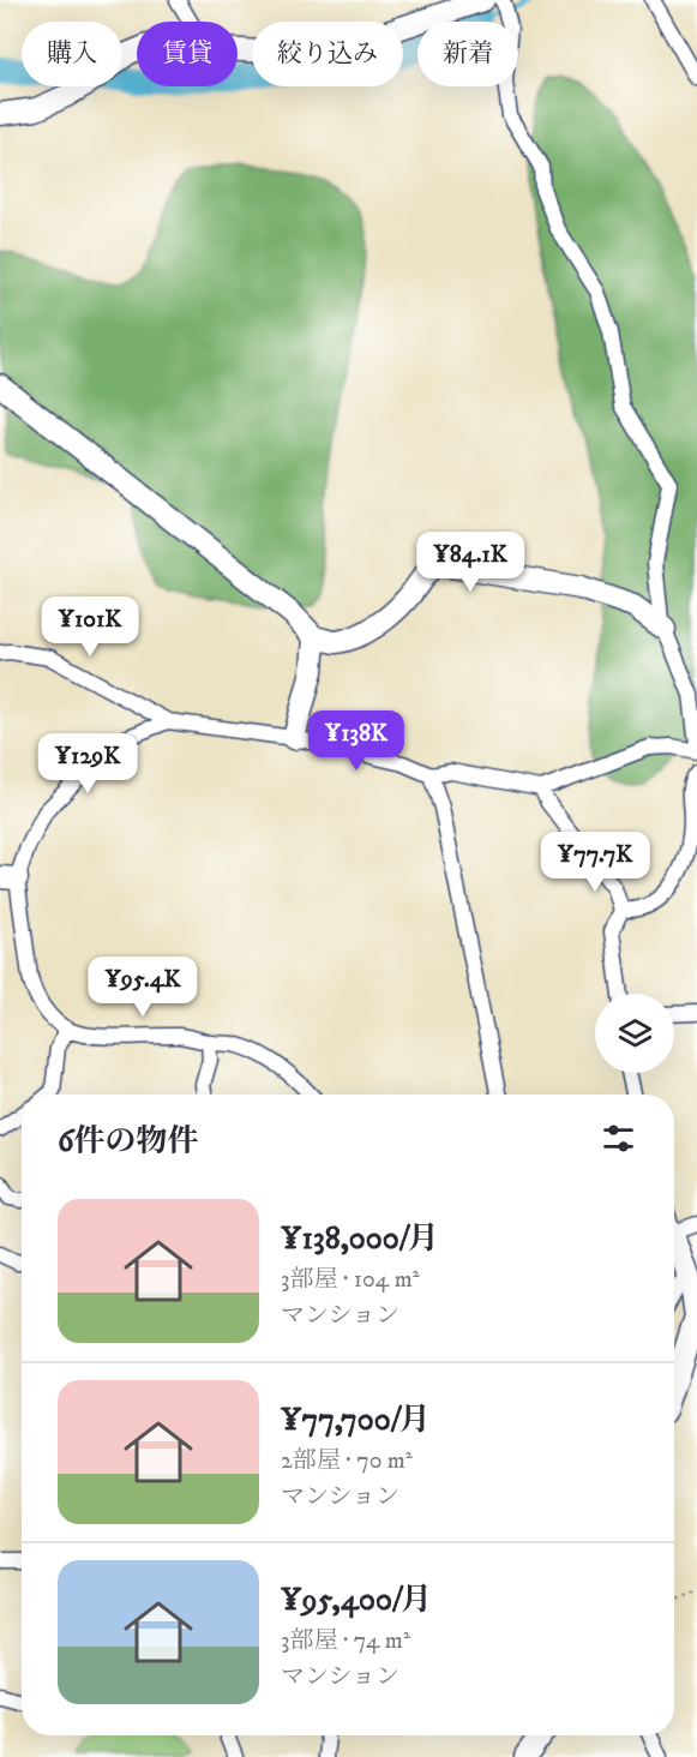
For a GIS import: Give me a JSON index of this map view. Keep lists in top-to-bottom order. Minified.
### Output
{"page":{"chip":["購入","賃貸","絞り込み","新着"],"price":["¥84.1K","¥101K","¥138K","¥129K","¥77.7K","¥95.4K"],"heading":"6件の物件","list":[{"name":"¥138,000/月","note":"3部屋 · 104 m² · マンション"},{"name":"¥77,700/月","note":"2部屋 · 70 m² · マンション"},{"name":"¥95,400/月","note":"3部屋 · 74 m² · マンション"}]}}
